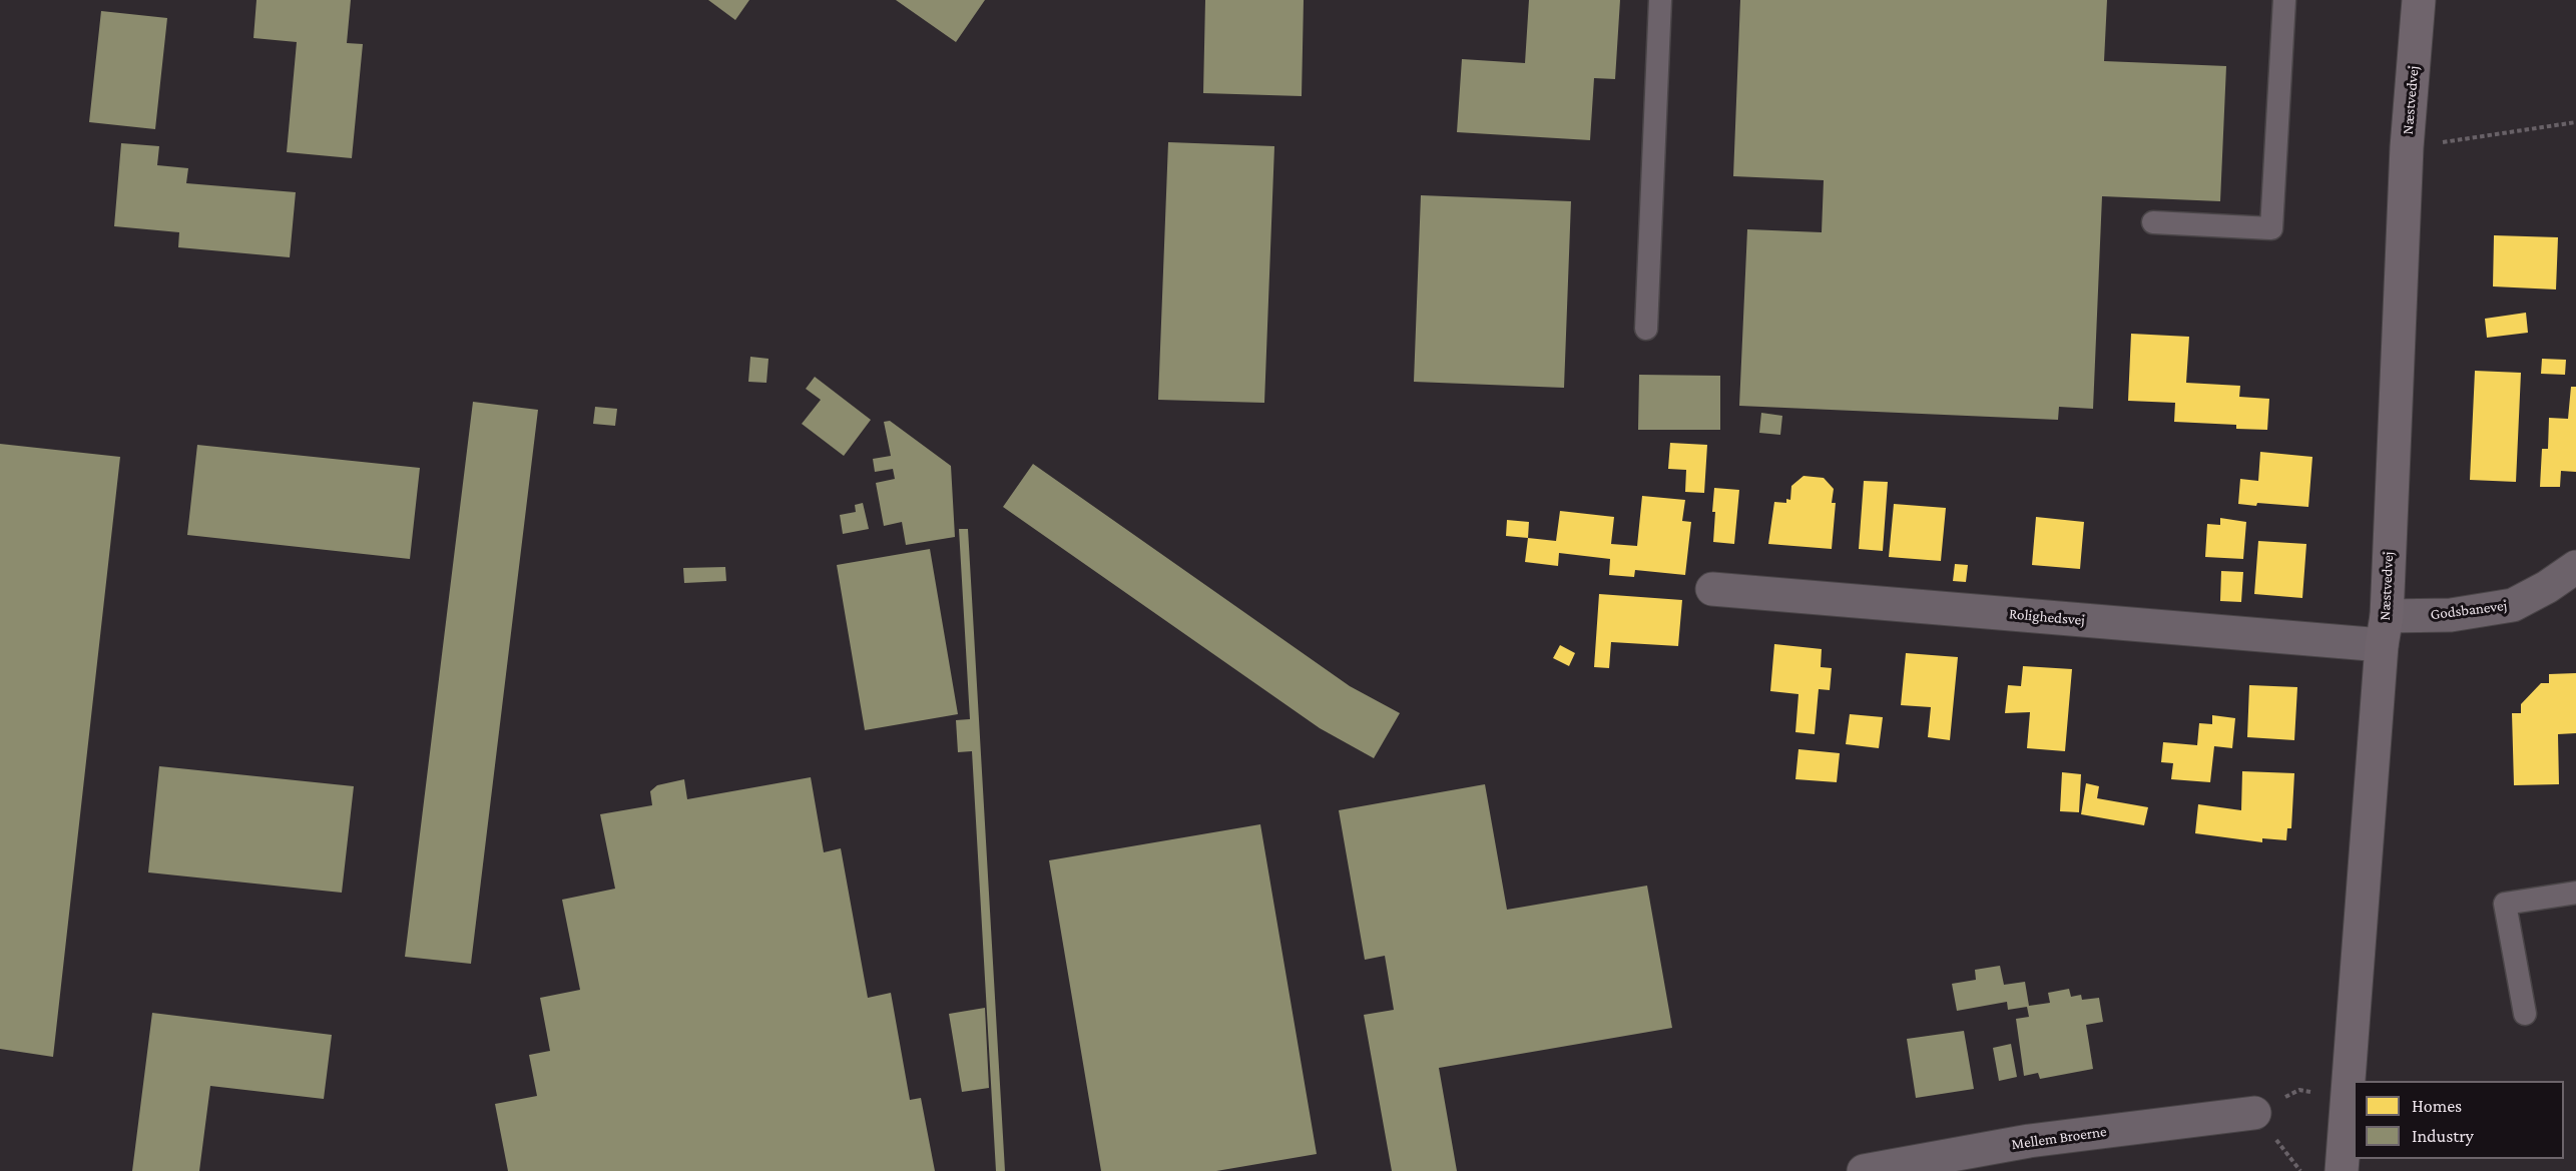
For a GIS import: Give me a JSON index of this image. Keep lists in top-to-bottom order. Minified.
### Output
{"streets":{"main road":["Næstvedvej"],"street":["Godsbanevej","Rolighedsvej","Mellem Broerne"]},"crossings":[["Næstvedvej","Godsbanevej"],["Næstvedvej","Rolighedsvej"],["Godsbanevej","Rolighedsvej"]],"legend":["Homes","Industry"]}
